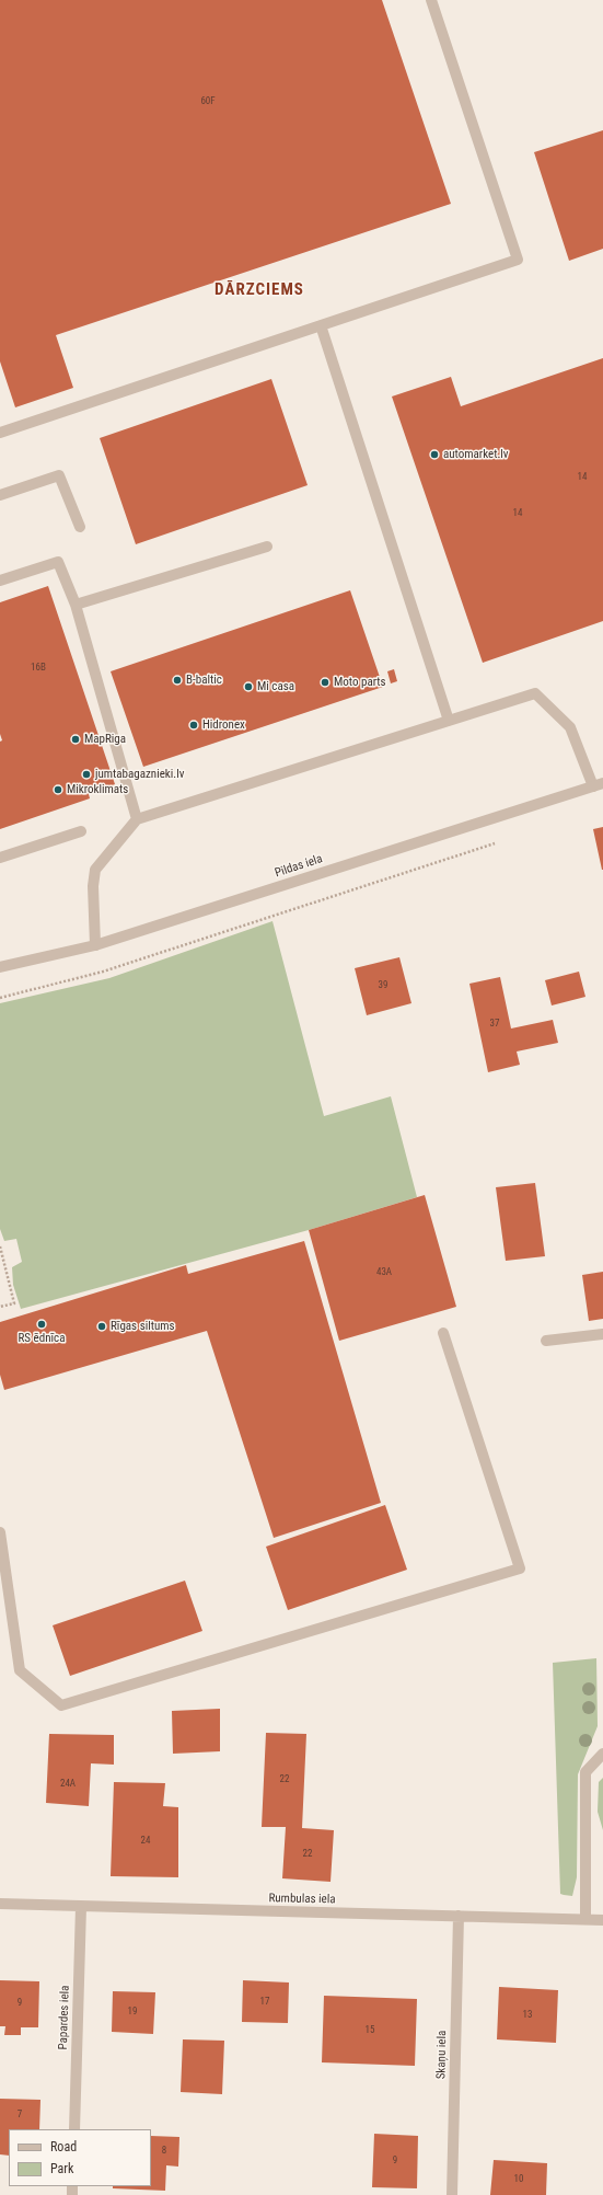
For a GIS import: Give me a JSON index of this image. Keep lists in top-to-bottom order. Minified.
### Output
{"streets":{"street":["Pildas iela","Rumbulas iela","Papardes iela","Skaņu iela"]},"crossings":[["Rumbulas iela","Papardes iela"],["Rumbulas iela","Skaņu iela"]],"districts":["DĀRZCIEMS"],"places":["automarket.lv","B-baltic","Moto parts","Mi casa","Hidronex","MapRiga","jumtabagaznieki.lv","Mikroklimats","RS ēdnīca","Rīgas siltums"],"house_numbers":["60F","14","14","16B","39","37","43A","22","24A","24","22","17","9","19","13","15","7","8","9","10"],"legend":["Road","Park"]}
